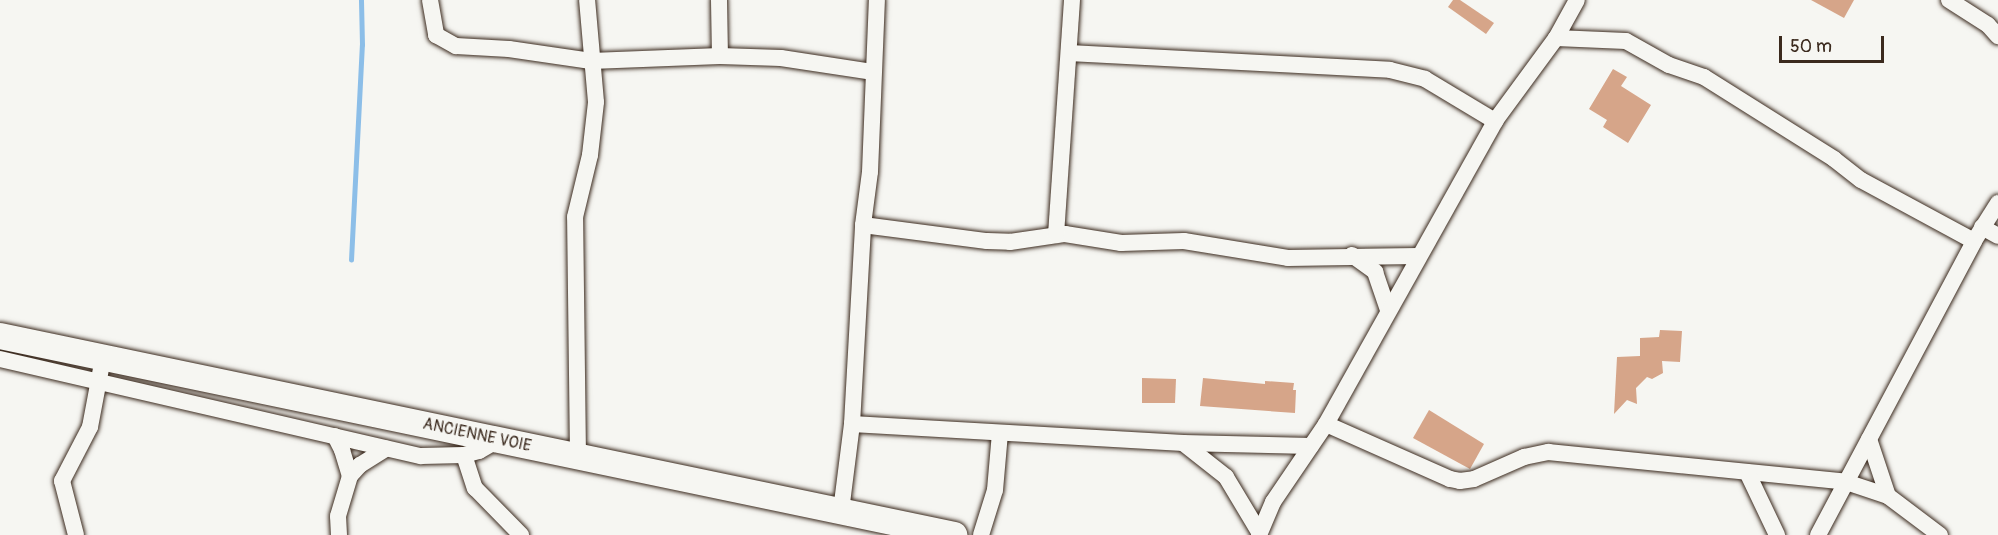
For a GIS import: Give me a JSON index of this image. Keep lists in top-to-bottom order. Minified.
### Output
{"streets":{"main road":["ANCIENNE VOIE"]},"scale_bar":"50 m"}
